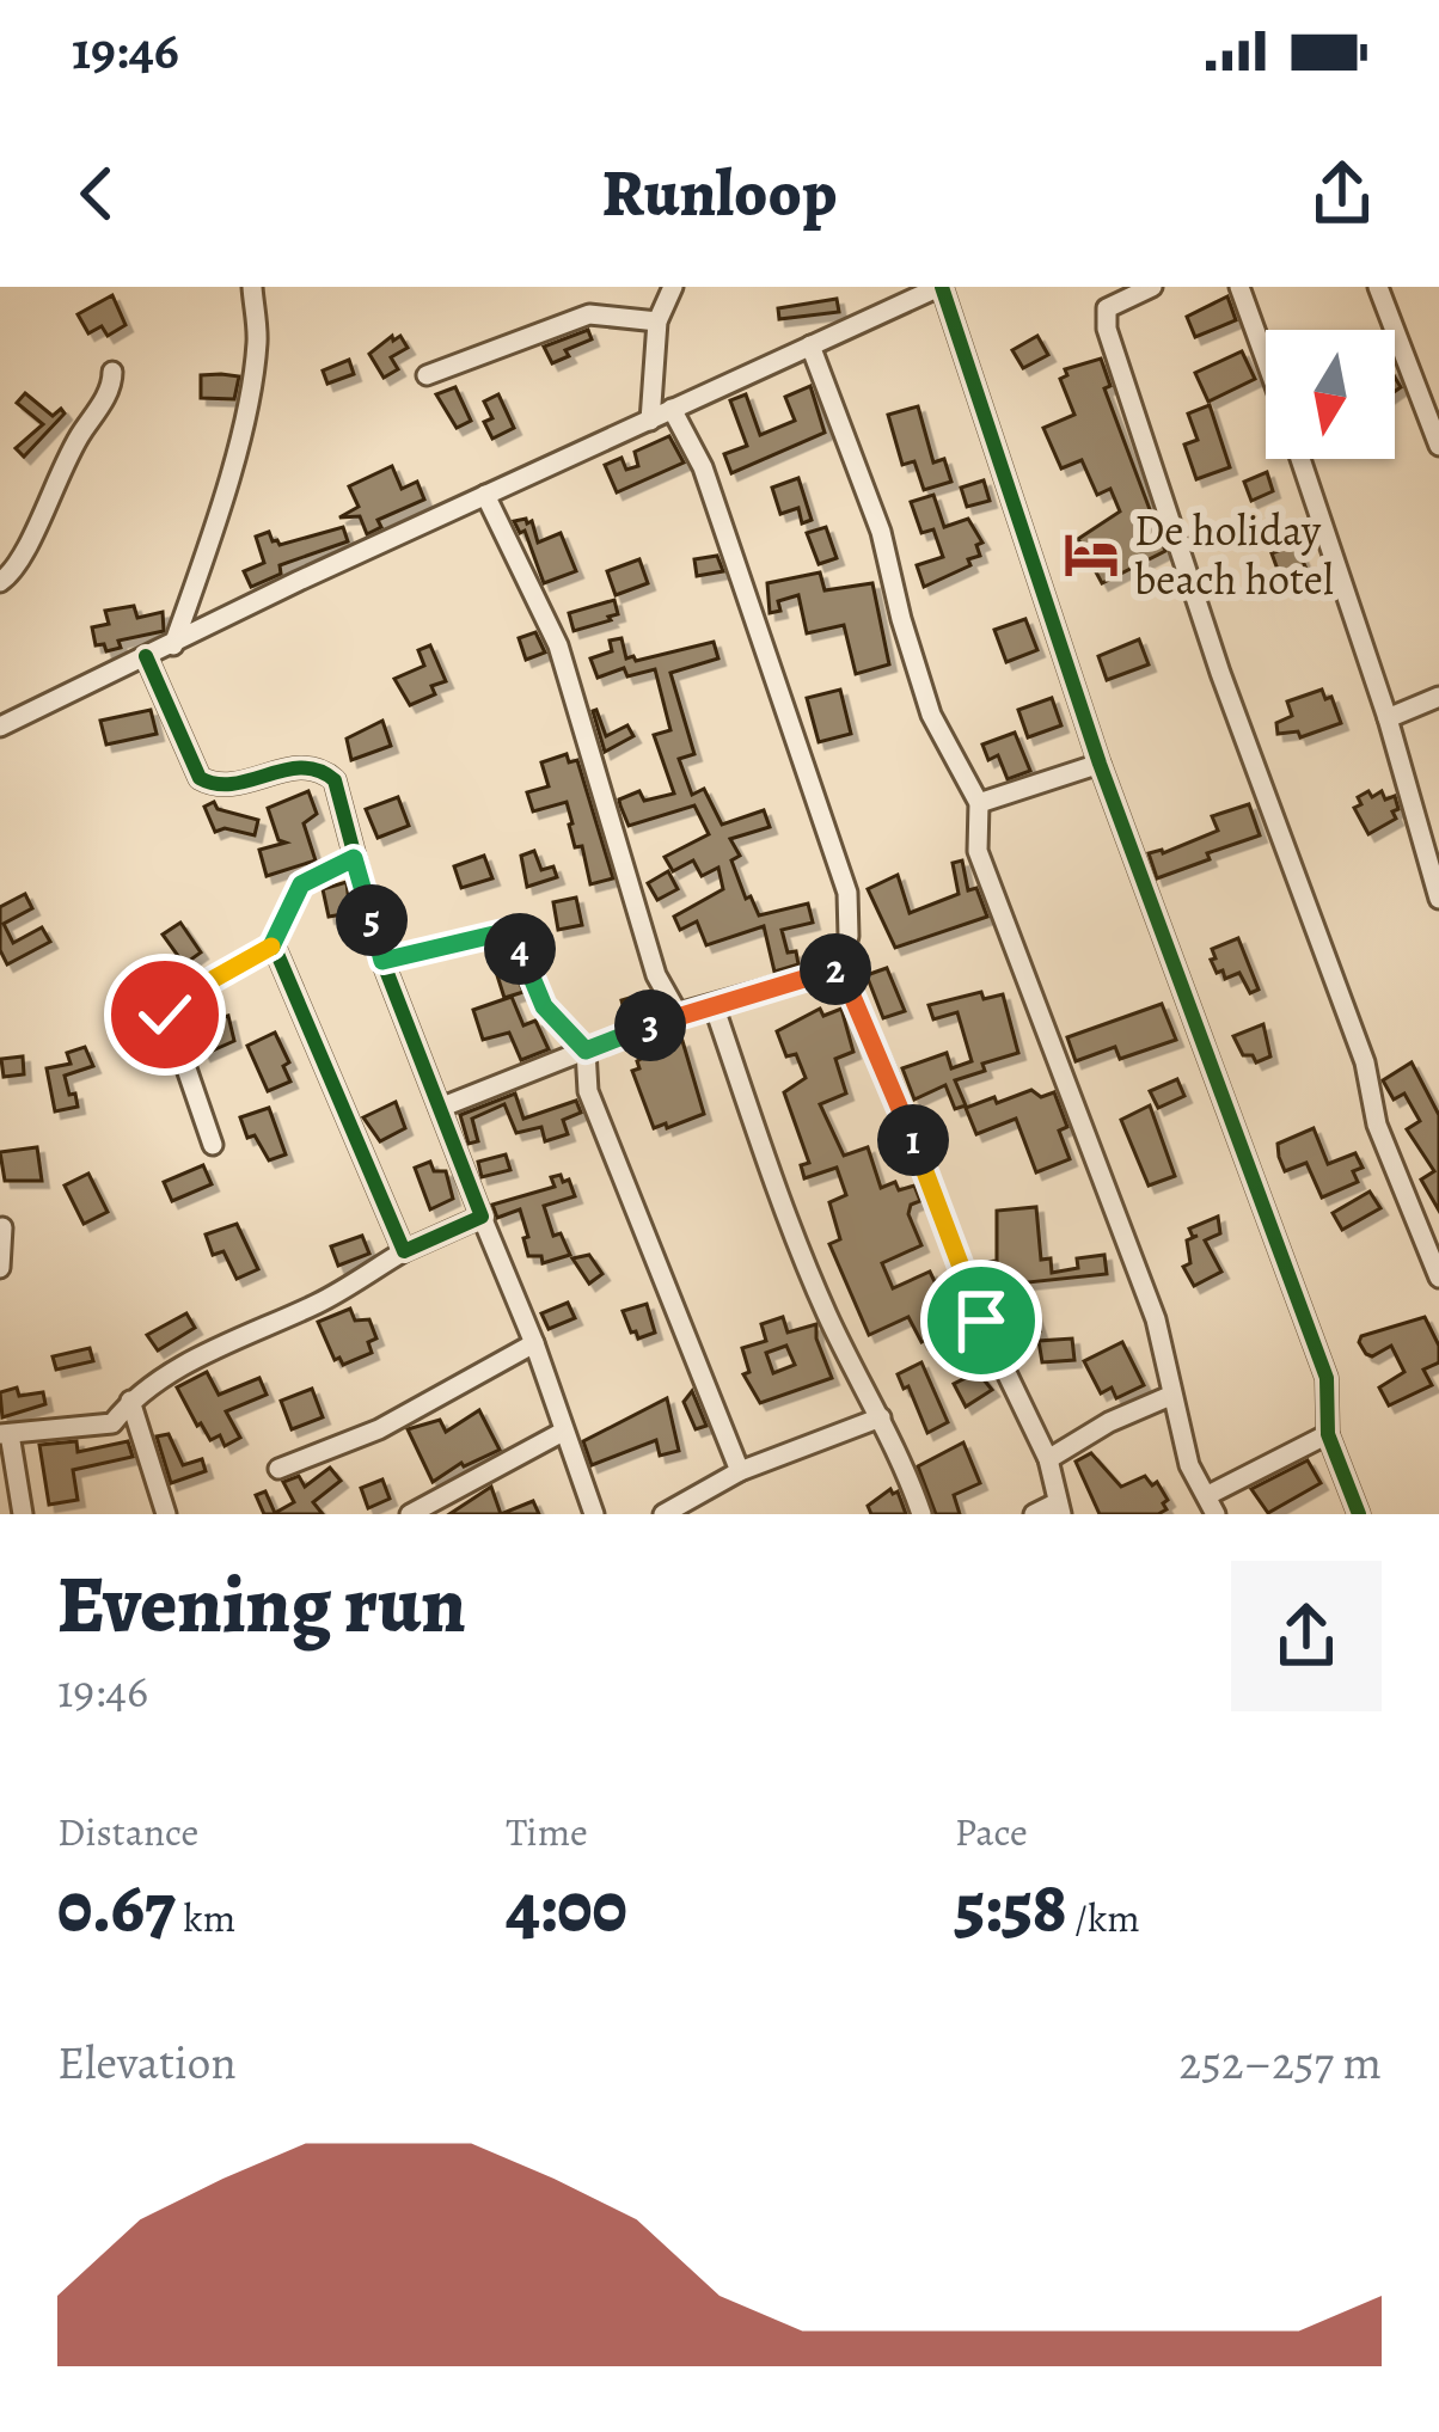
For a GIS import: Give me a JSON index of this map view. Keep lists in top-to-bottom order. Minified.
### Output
{"places":{"hotel":["De holiday beach hotel"]},"north":"bottom","page":{"status":"19:46","header":"Runloop","pins":["5","4","2","3","1"],"heading":["Evening run","19:46"],"stats":[["Distance","0.67 km"],["Time","4:00"],["Pace","5:58 /km"]],"chart":["Elevation","252–257 m"]}}
